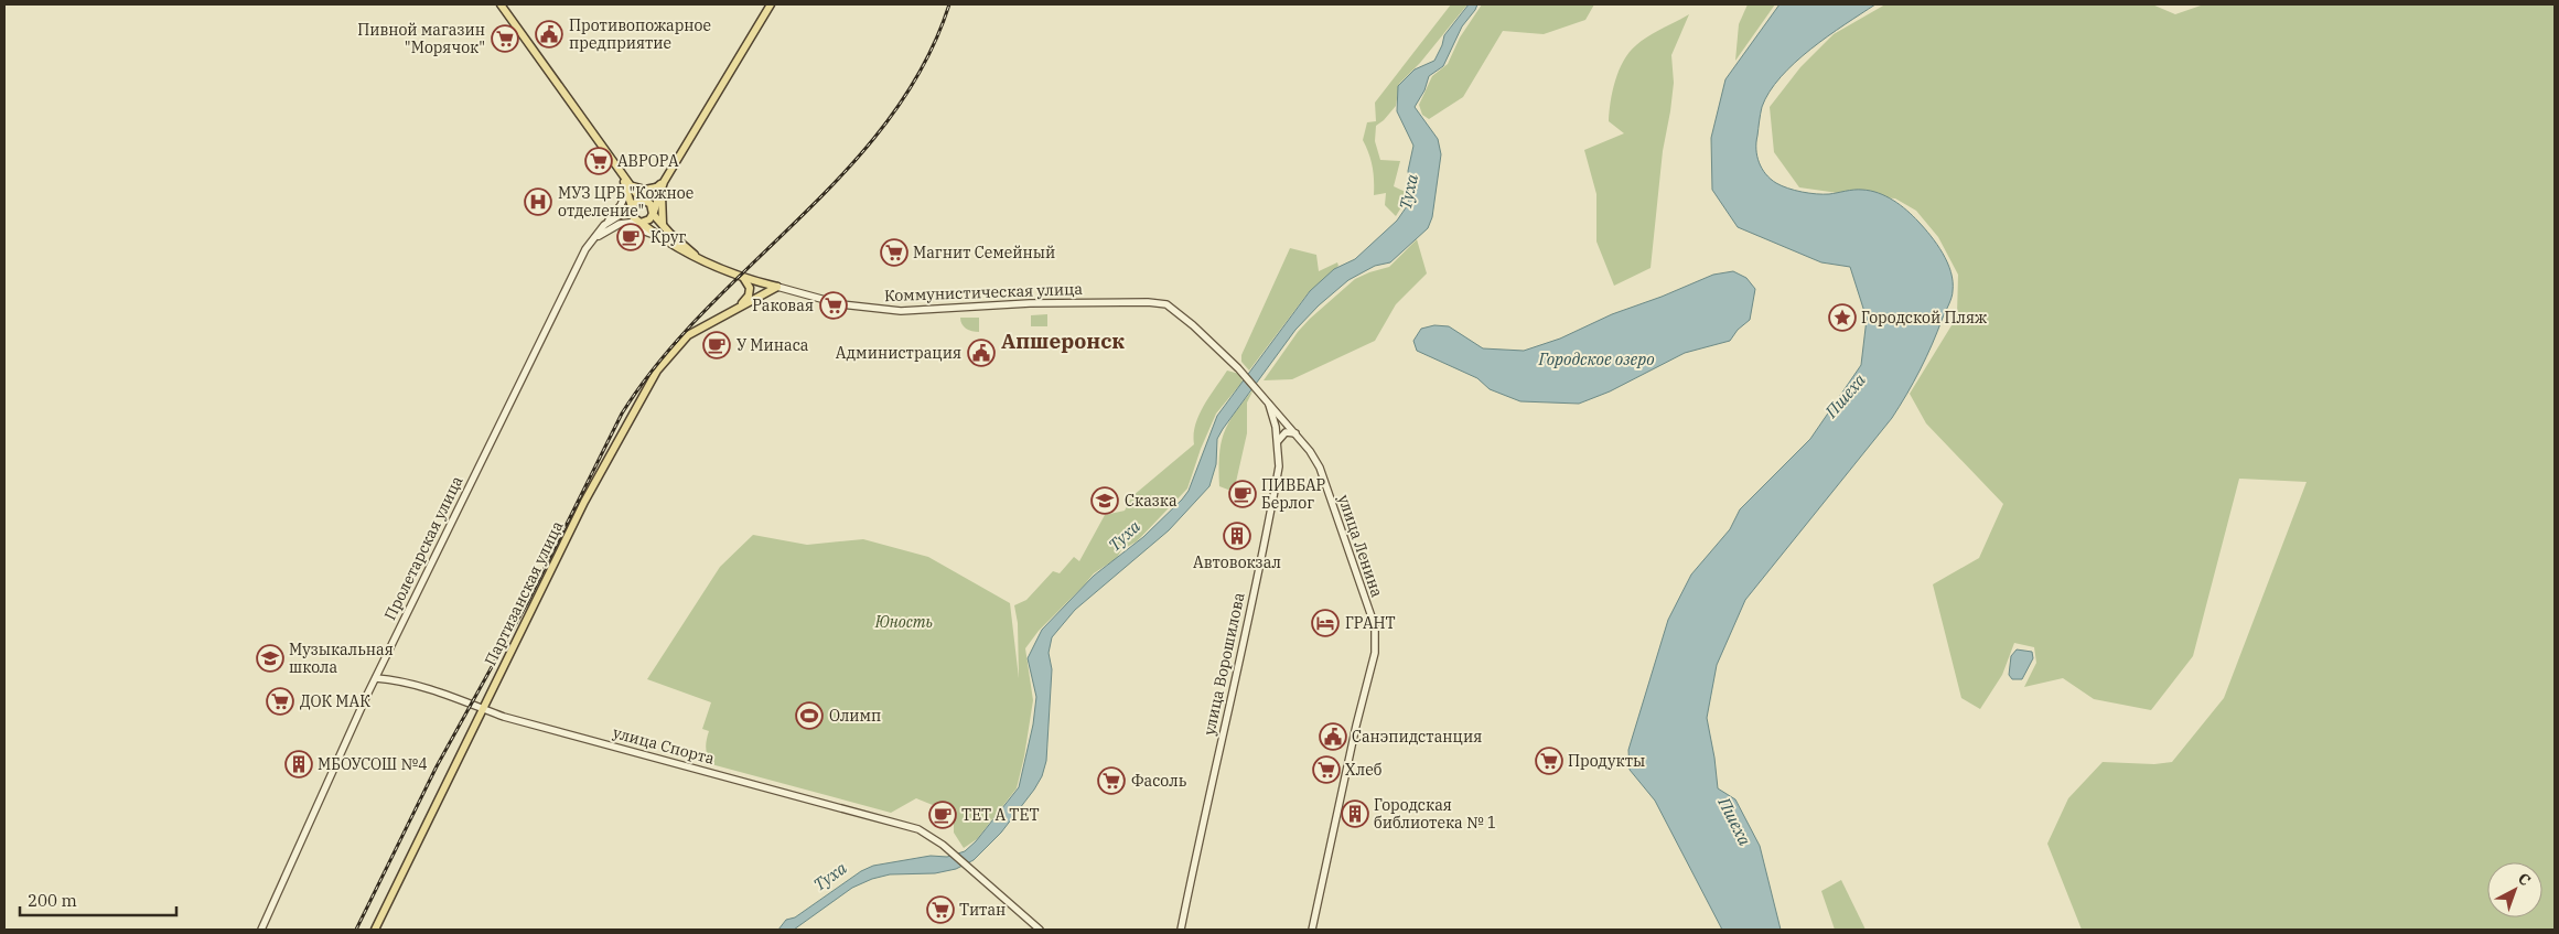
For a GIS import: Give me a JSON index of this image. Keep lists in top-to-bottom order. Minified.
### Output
{"streets":{"main road":["Коммунистическая улица","Партизанская улица"],"street":["улица Ленина","Пролетарская улица","улица Ворошилова","улица Спорта"]},"crossings":[["Коммунистическая улица","улица Ленина"],["Коммунистическая улица","Пролетарская улица"],["Коммунистическая улица","Партизанская улица"],["улица Ленина","улица Ворошилова"],["Пролетарская улица","улица Спорта"],["Партизанская улица","улица Спорта"]],"districts":["Апшеронск"],"water":["Туха","Городское озеро","Пшеха"],"parks":["Юность"],"places":{"public building":["Противопожарное предприятие","Администрация","Санэпидстанция"],"supermarket":["Пивной магазин \"Морячок\"","АВРОРА","Магнит Семейный","Раковая","ДОК МАК","Продукты","Хлеб","Фасоль","Титан"],"hospital":["МУЗ ЦРБ \"Кожное отделение\""],"cafe":["Круг","У Минаса","ПИВБАР Берлог","ТЕТ А ТЕТ"],"place":["Городской Пляж"],"school or university":["Сказка","Музыкальная школа"],"building":["Автовокзал","МБОУСОШ №4","Городская библиотека № 1"],"hotel":["ГРАНТ"],"sports":["Олимп"]},"scale_bar":"200 m","north":"top right"}
